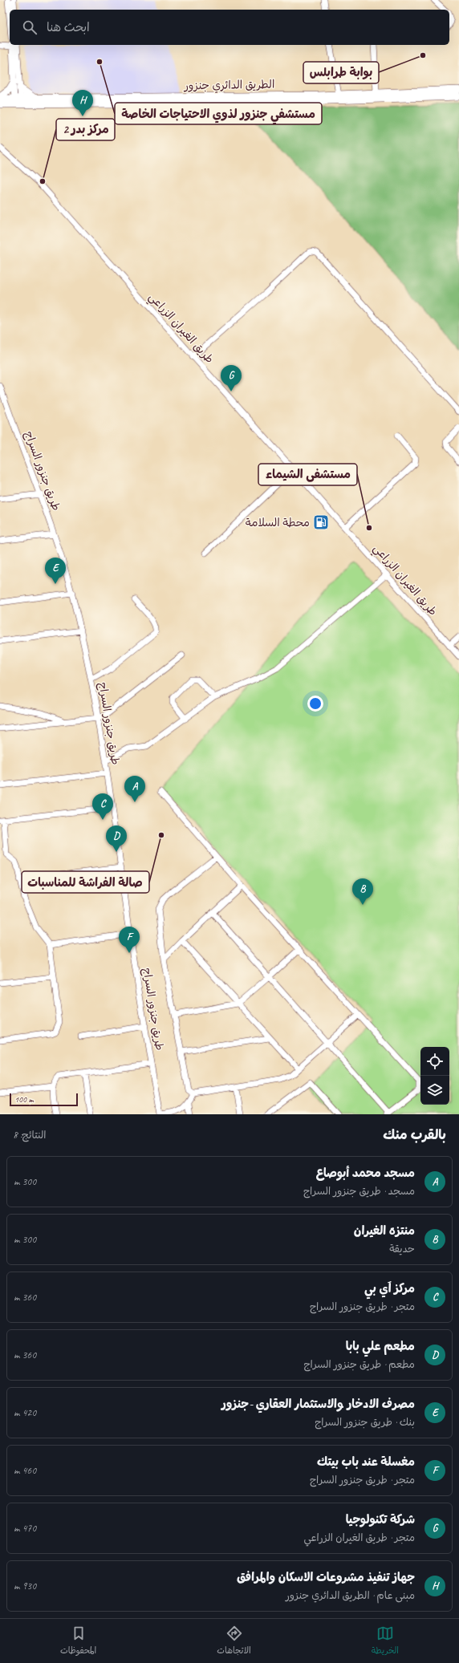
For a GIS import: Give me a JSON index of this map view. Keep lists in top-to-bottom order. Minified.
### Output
{"streets":{"main road":["الطريق الدائري جنزور"],"street":["طريق الغيران الزراعي","طريق جنزور السراج"]},"places":{"other":["بوابة طرابلس","مستشفي جنزور لذوي الاحتياجات الخاصة","مركز بدر 2","مستشفى الشيماء","صالة الفراشة للمناسبات"],"fuel station":["محطة السلامة"]},"scale_bar":"100 m","page":{"search":"ابحث هنا","pins":["H","G","E","A","C","D","B","F"],"scale":"100 m","heading":["بالقرب منك","النتائج: 8"],"list":[{"mark":"A","name":"مسجد محمد أبوصاع","note":"مسجد · طريق جنزور السراج","value":"300 m"},{"mark":"B","name":"منتزه الغيران","note":"حديقة","value":"300 m"},{"mark":"C","name":"مركز اَي بي","note":"متجر · طريق جنزور السراج","value":"360 m"},{"mark":"D","name":"مطعم علي بابا","note":"مطعم · طريق جنزور السراج","value":"360 m"},{"mark":"E","name":"مصرف الادخار والاستثمار العقاري -جنزور","note":"بنك · طريق جنزور السراج","value":"420 m"},{"mark":"F","name":"مغسلة عند باب بيتك","note":"متجر · طريق جنزور السراج","value":"460 m"},{"mark":"G","name":"شركة تكنولوجيا","note":"متجر · طريق الغيران الزراعي","value":"470 m"},{"mark":"H","name":"جهاز تنفيذ مشروعات الاسكان والمرافق","note":"مبنى عام · الطريق الدائري جنزور","value":"930 m"}],"nav":["الخريطة","الاتجاهات","المحفوظات"]}}
